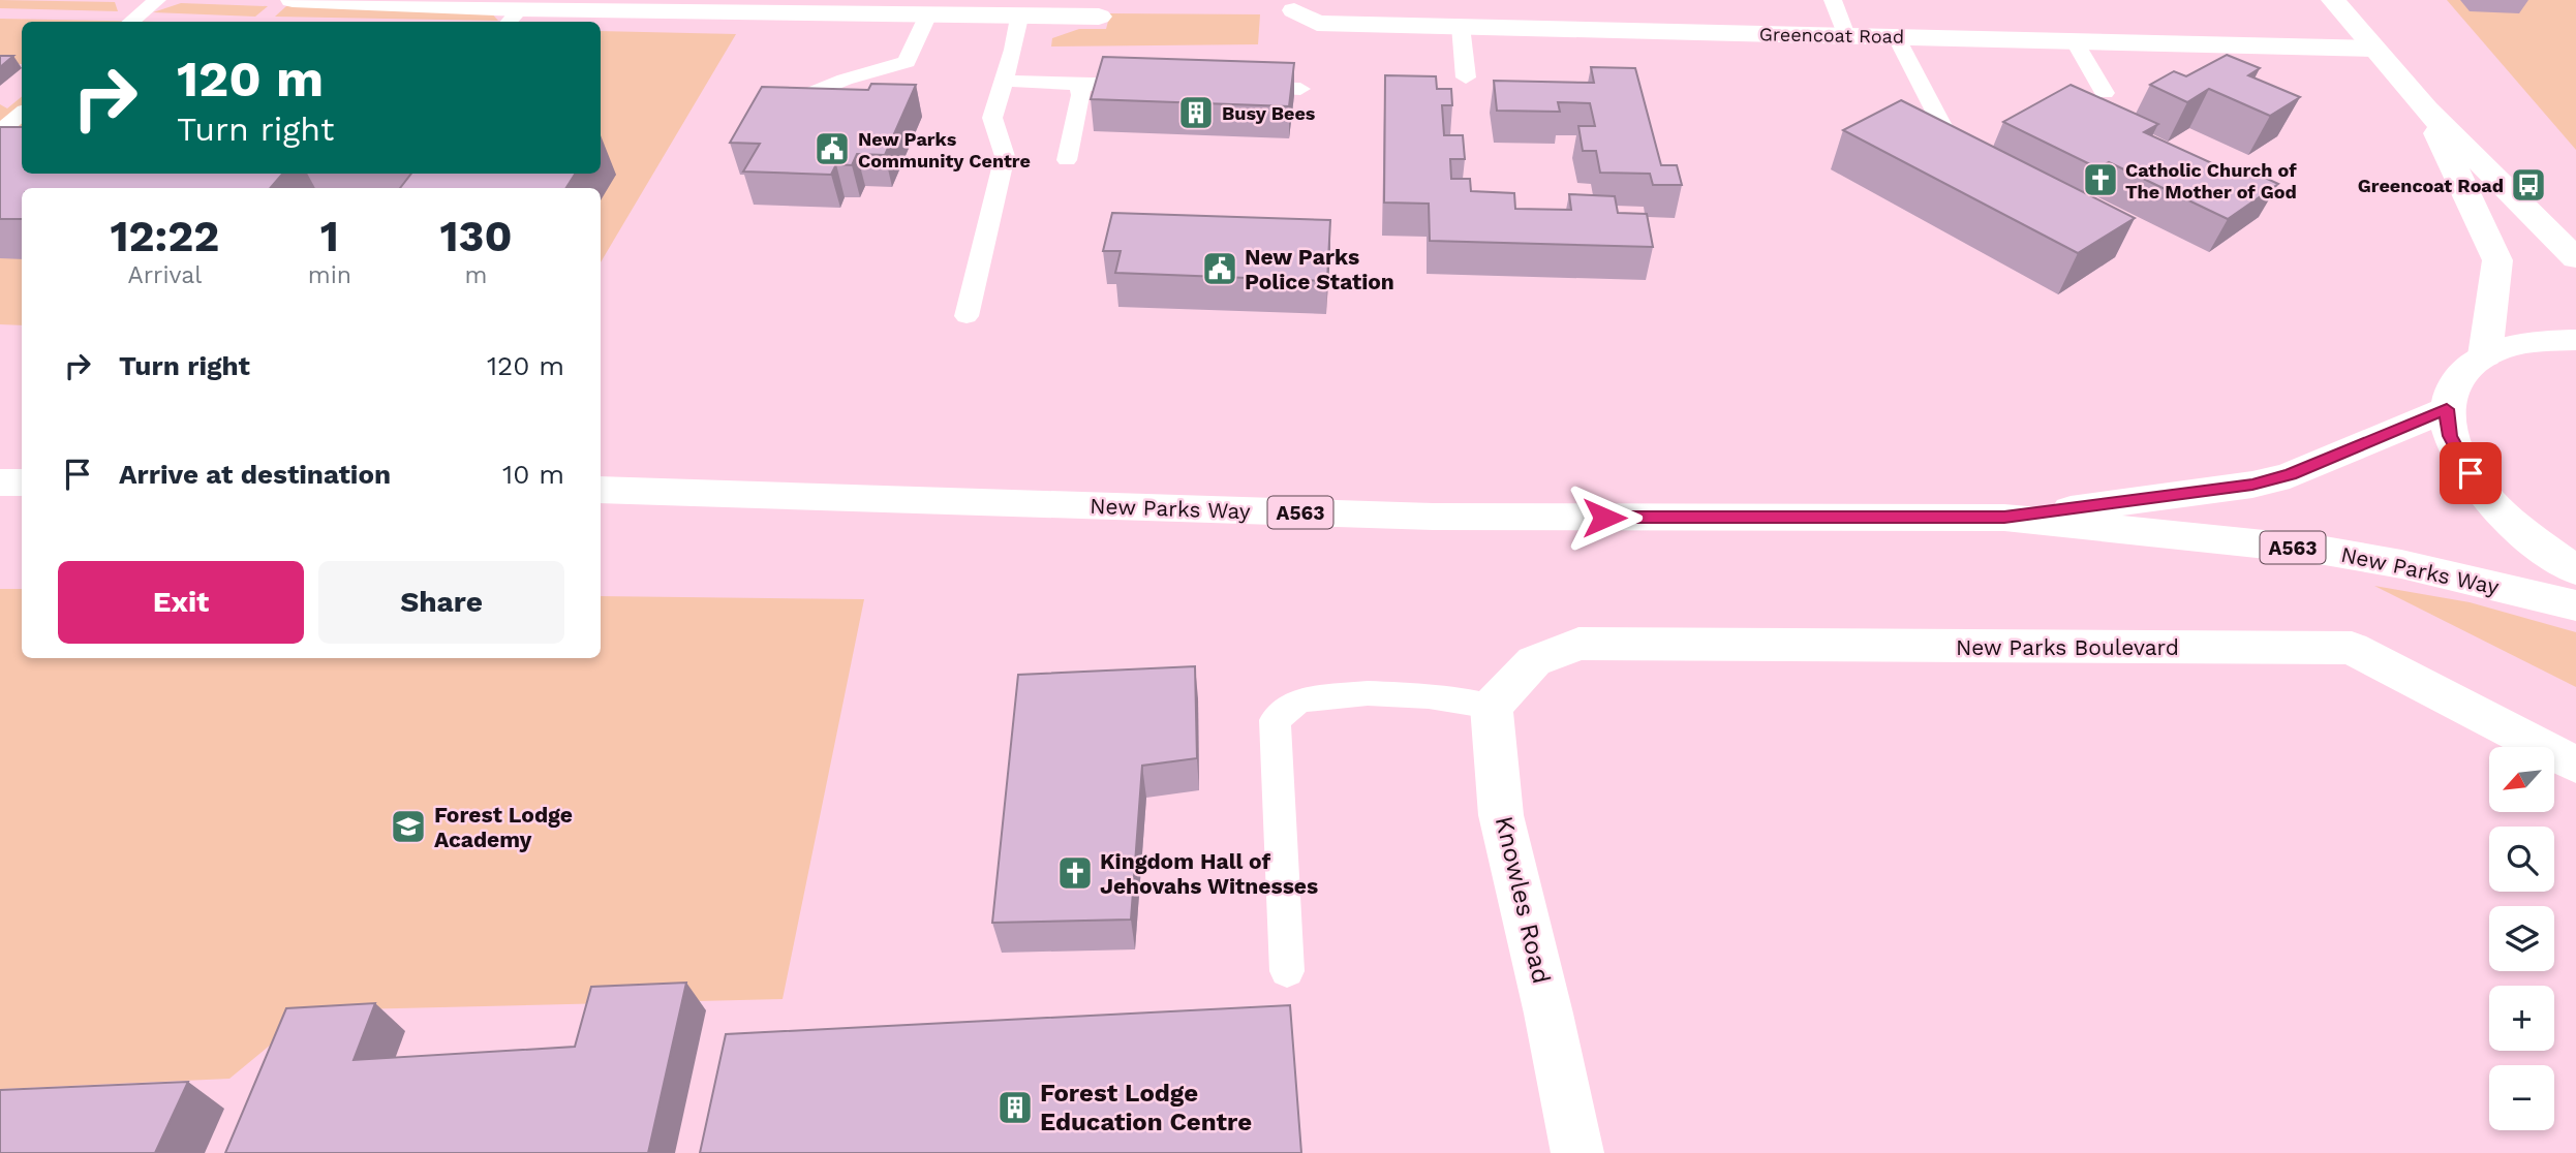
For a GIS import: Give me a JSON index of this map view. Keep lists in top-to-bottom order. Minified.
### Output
{"streets":{"main road":["Greencoat Road","New Parks Way","A563","New Parks Boulevard","Knowles Road"]},"crossings":[["New Parks Boulevard","Knowles Road"]],"places":{"building":["Busy Bees","Forest Lodge Education Centre"],"public building":["New Parks Community Centre","New Parks Police Station"],"church":["Catholic Church of The Mother of God","Kingdom Hall of Jehovahs Witnesses"],"bus stop":["Greencoat Road"],"school or university":["Forest Lodge Academy"]},"north":"bottom left","page":{"turn":["120 m","Turn right"],"eta":["12:22","Arrival","1","min","130","m"],"list":[{"name":"Turn right","value":"120 m"},{"name":"Arrive at destination","value":"10 m"}],"buttons":["Exit","Share"],"map_buttons":["+","−"]}}
